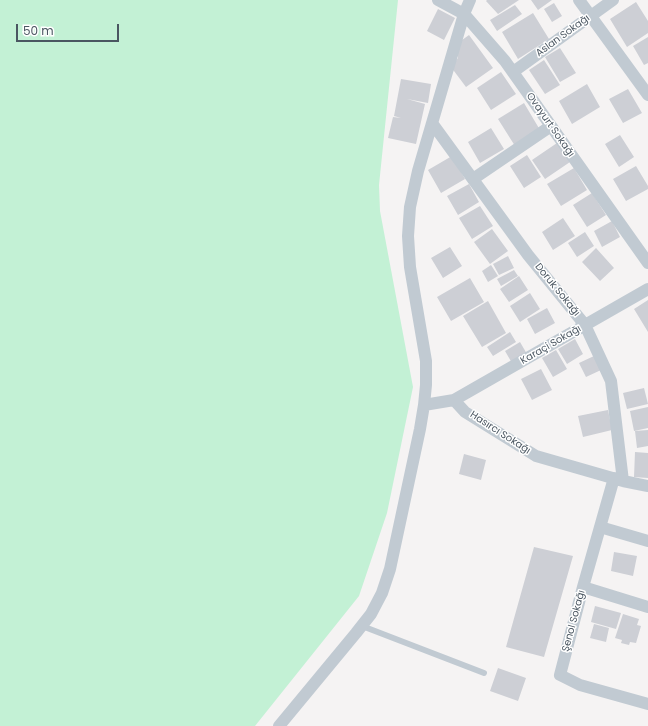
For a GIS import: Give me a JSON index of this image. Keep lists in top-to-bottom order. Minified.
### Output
{"streets":{"street":["Aslan Sokağı","Ovayurt Sokağı","Doruk Sokağı","Karaçi Sokağı","Hasırcı Sokağı","Şenol Sokağı"]},"crossings":[["Aslan Sokağı","Ovayurt Sokağı"],["Doruk Sokağı","Karaçi Sokağı"],["Doruk Sokağı","Hasırcı Sokağı"],["Doruk Sokağı","Şenol Sokağı"],["Karaçi Sokağı","Hasırcı Sokağı"],["Hasırcı Sokağı","Şenol Sokağı"]],"scale_bar":"50 m"}
